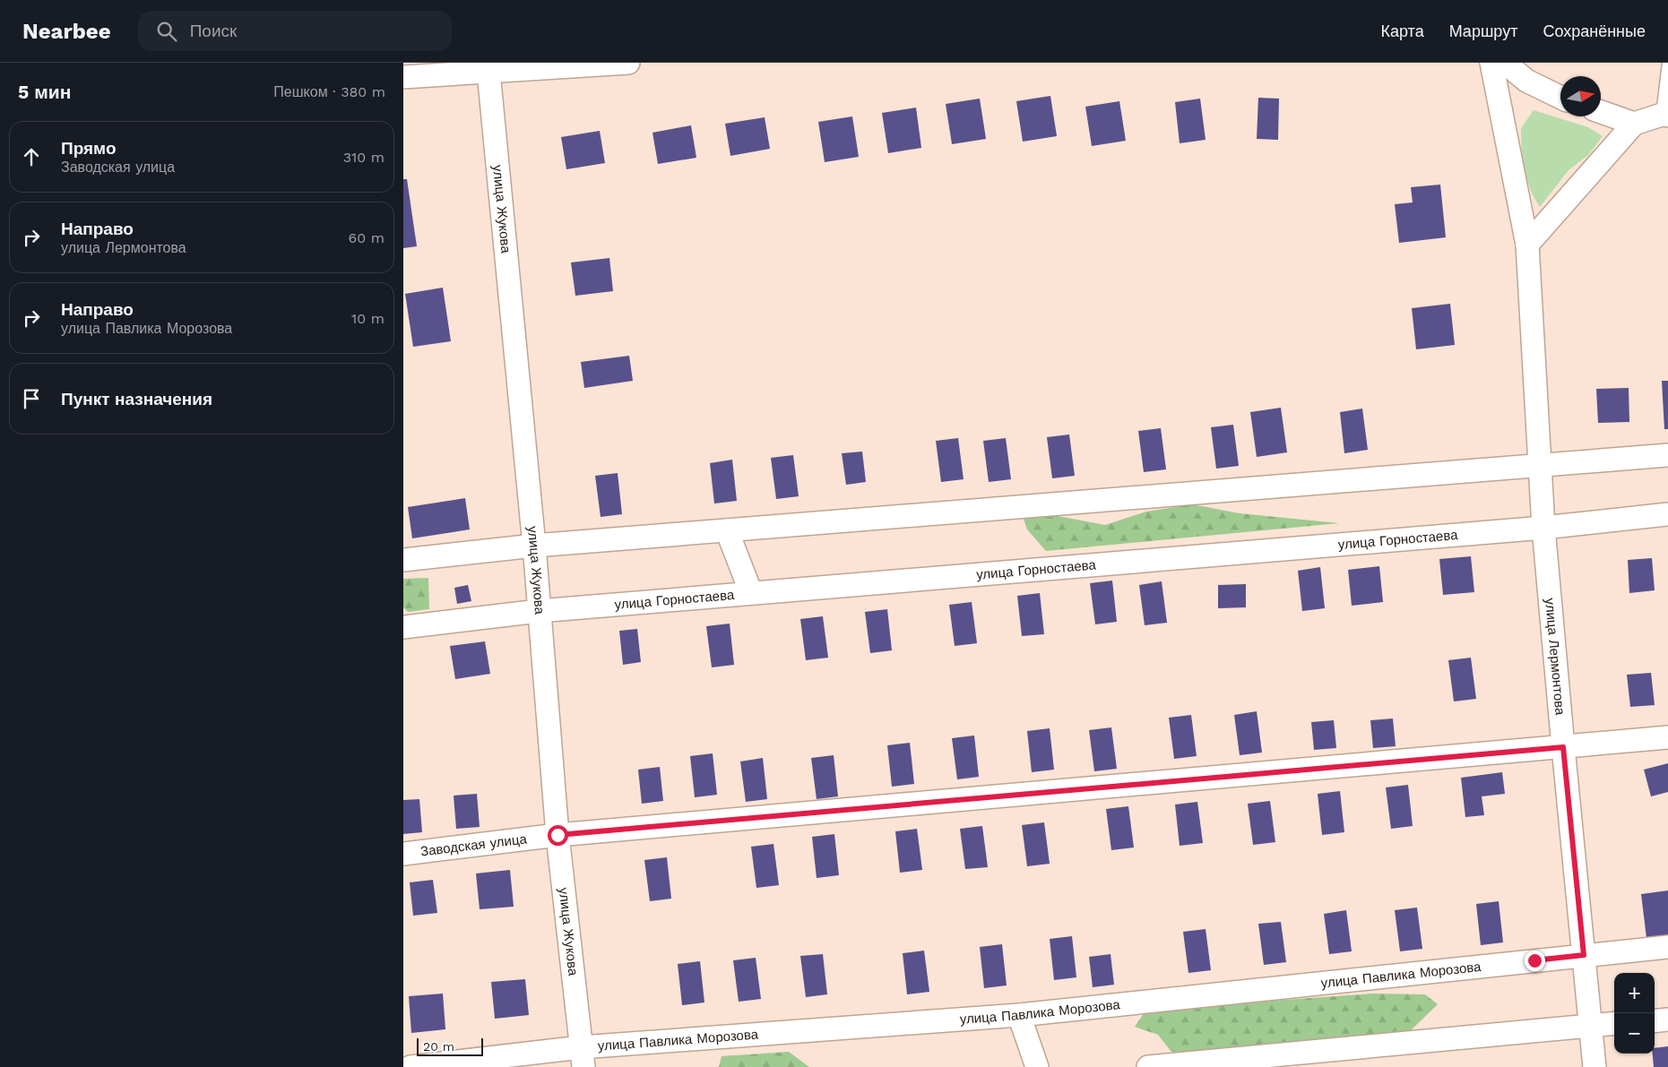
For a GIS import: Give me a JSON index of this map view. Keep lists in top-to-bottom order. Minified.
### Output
{"streets":{"street":["улица Жукова","улица Горностаева","улица Лермонтова","Заводская улица","улица Павлика Морозова"]},"crossings":[["улица Жукова","улица Горностаева"],["улица Жукова","Заводская улица"],["улица Жукова","улица Павлика Морозова"],["улица Горностаева","улица Лермонтова"],["улица Лермонтова","Заводская улица"],["улица Лермонтова","улица Павлика Морозова"]],"scale_bar":"20 m","north":"right","page":{"header":"Nearbee","search":"Поиск","nav":["Карта","Маршрут","Сохранённые"],"heading":["5 мин","Пешком · 380 m"],"list":[["Прямо","Заводская улица","310 m"],["Направо","улица Лермонтова","60 m"],["Направо","улица Павлика Морозова","10 m"],"Пункт назначения"],"map_buttons":["+","−"],"scale":"20 m"}}
